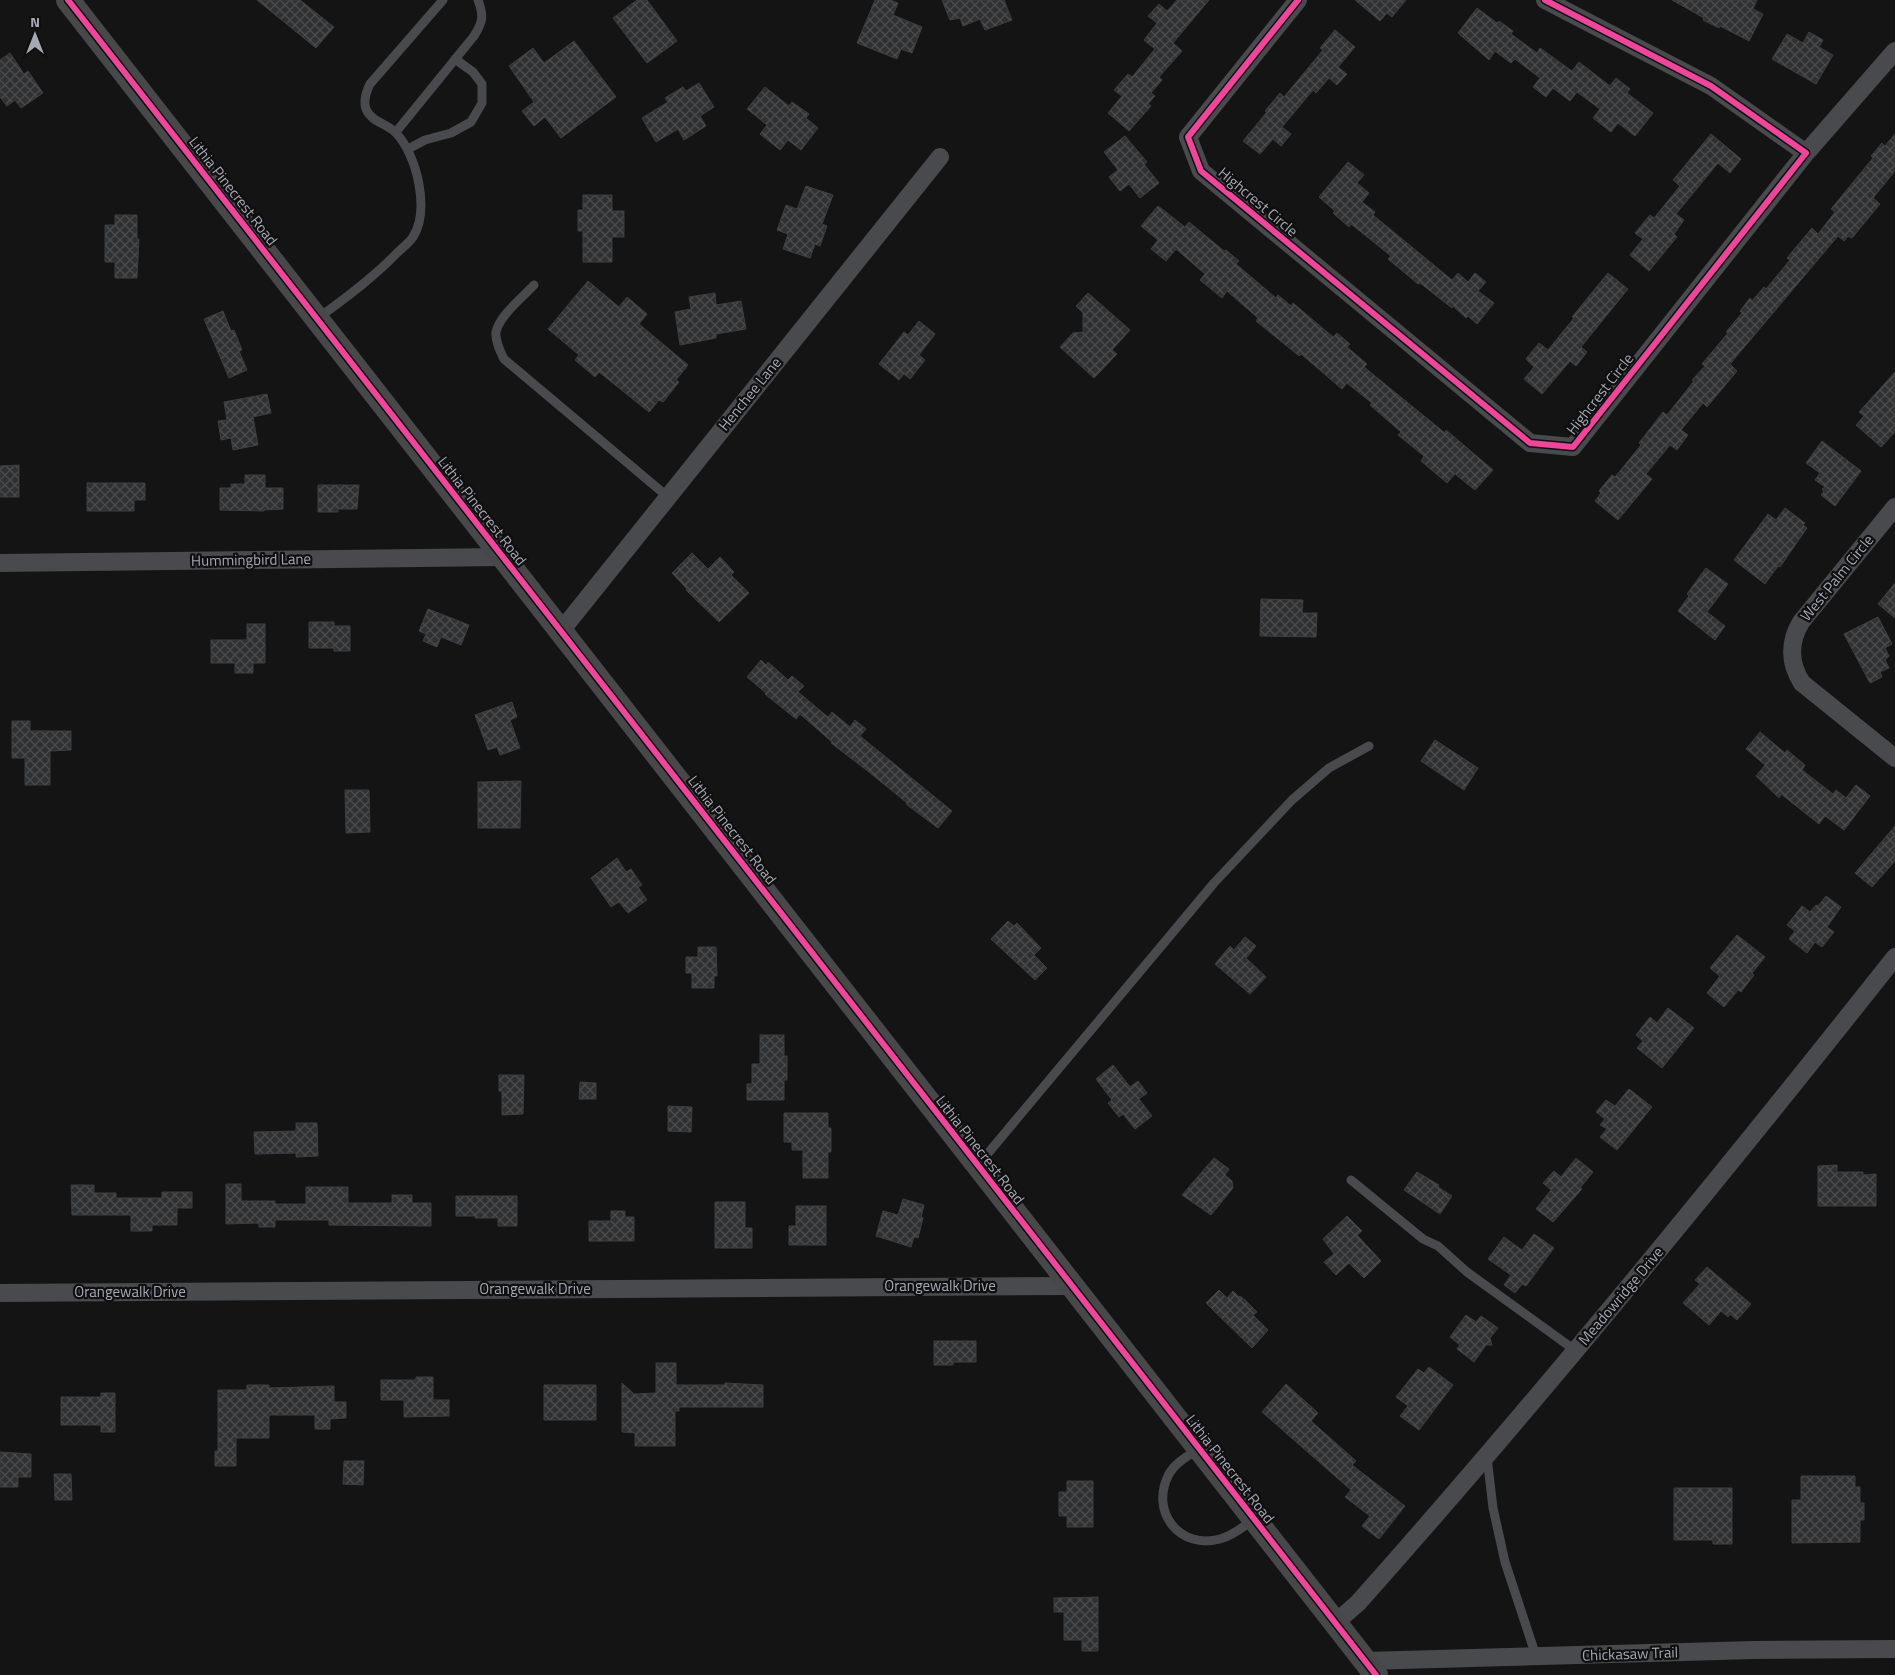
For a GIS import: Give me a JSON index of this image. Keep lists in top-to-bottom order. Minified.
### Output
{"streets":{"main road":["Lithia Pinecrest Road"],"street":["Highcrest Circle","Henchee Lane","Hummingbird Lane","West Palm Circle","Orangewalk Drive","Meadowridge Drive","Chickasaw Trail"]},"crossings":[["Lithia Pinecrest Road","Henchee Lane"],["Lithia Pinecrest Road","Hummingbird Lane"],["Lithia Pinecrest Road","Orangewalk Drive"],["Lithia Pinecrest Road","Meadowridge Drive"],["Lithia Pinecrest Road","Chickasaw Trail"]],"north":"top"}
